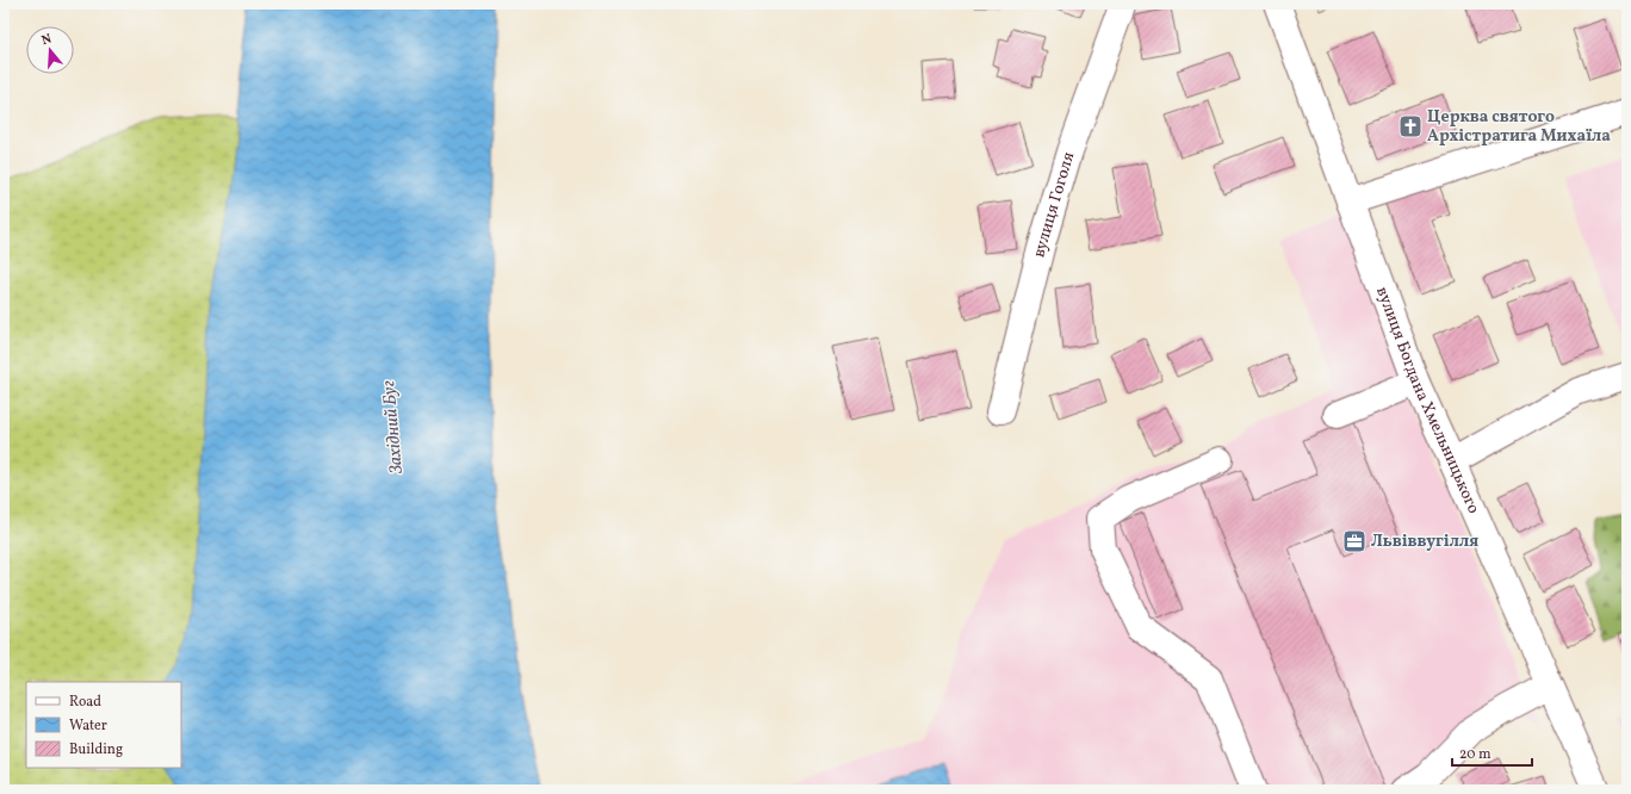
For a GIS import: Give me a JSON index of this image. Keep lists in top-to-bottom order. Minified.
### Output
{"streets":{"street":["вулиця Гоголя","вулиця Богдана Хмельницького"]},"water":["Західний Буг"],"places":{"church":["Церква святого Архістратига Михаїла"],"office":["Львіввугілля"]},"legend":["Road","Water","Building"],"scale_bar":"20 m","north":"top"}
